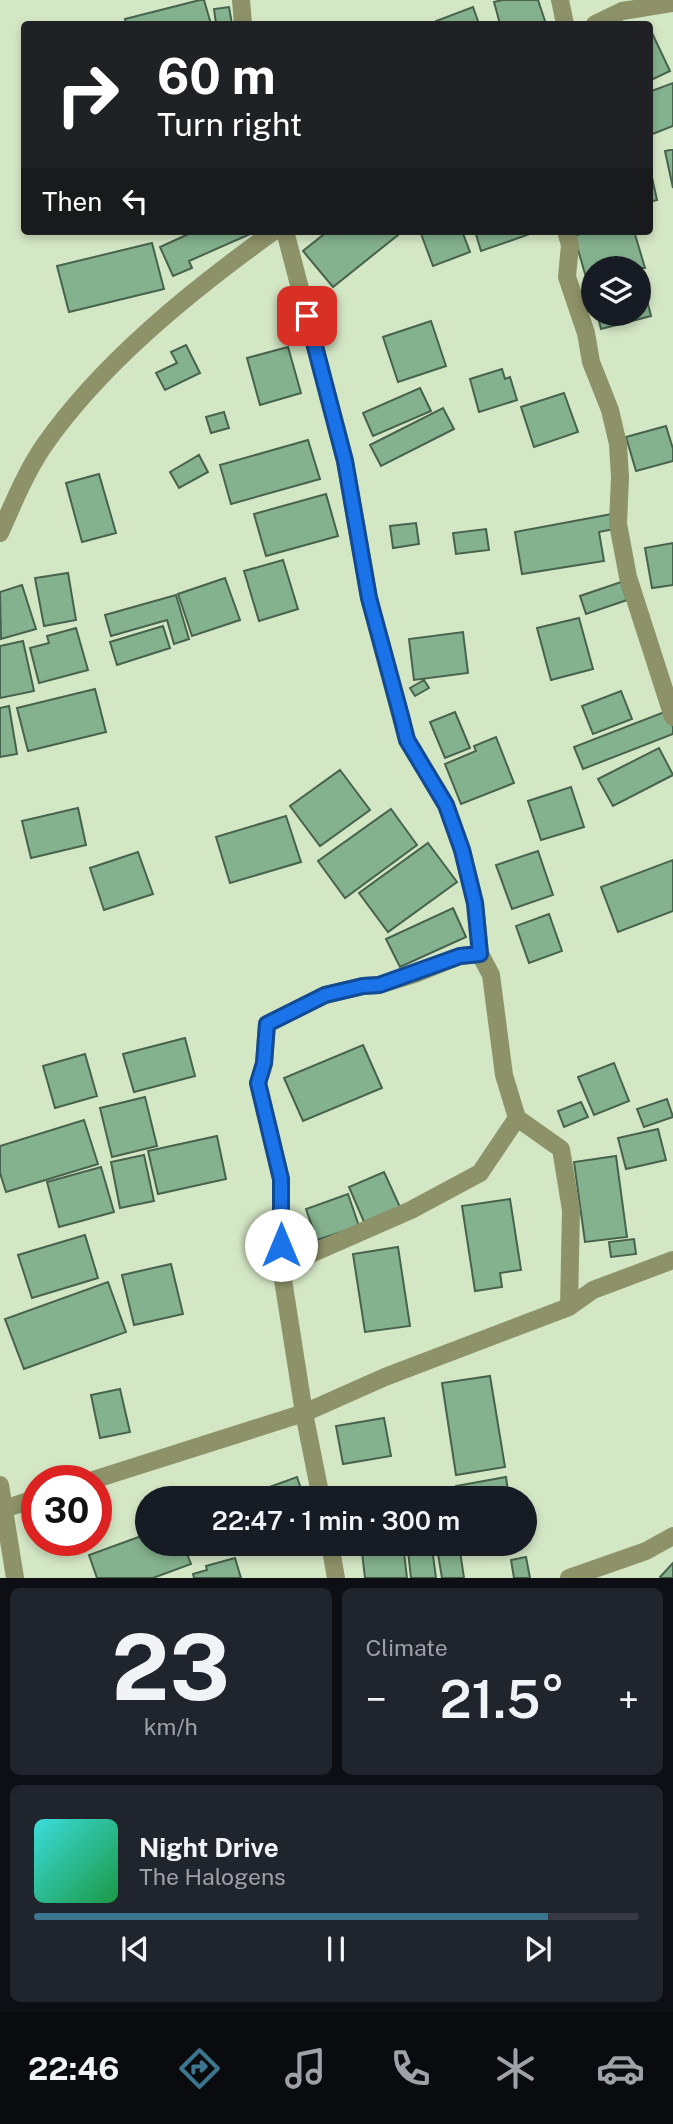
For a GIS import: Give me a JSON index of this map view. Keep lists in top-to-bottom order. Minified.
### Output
{"page":{"turn":["60 m","Turn right"],"then":"Then","limit":"30","trip":"22:47 · 1 min · 300 m","tile":[["23","km/h"],"Climate"],"heat":["−","21.5°","+"],"song":["Night Drive","The Halogens"],"tabs":"22:46"}}
